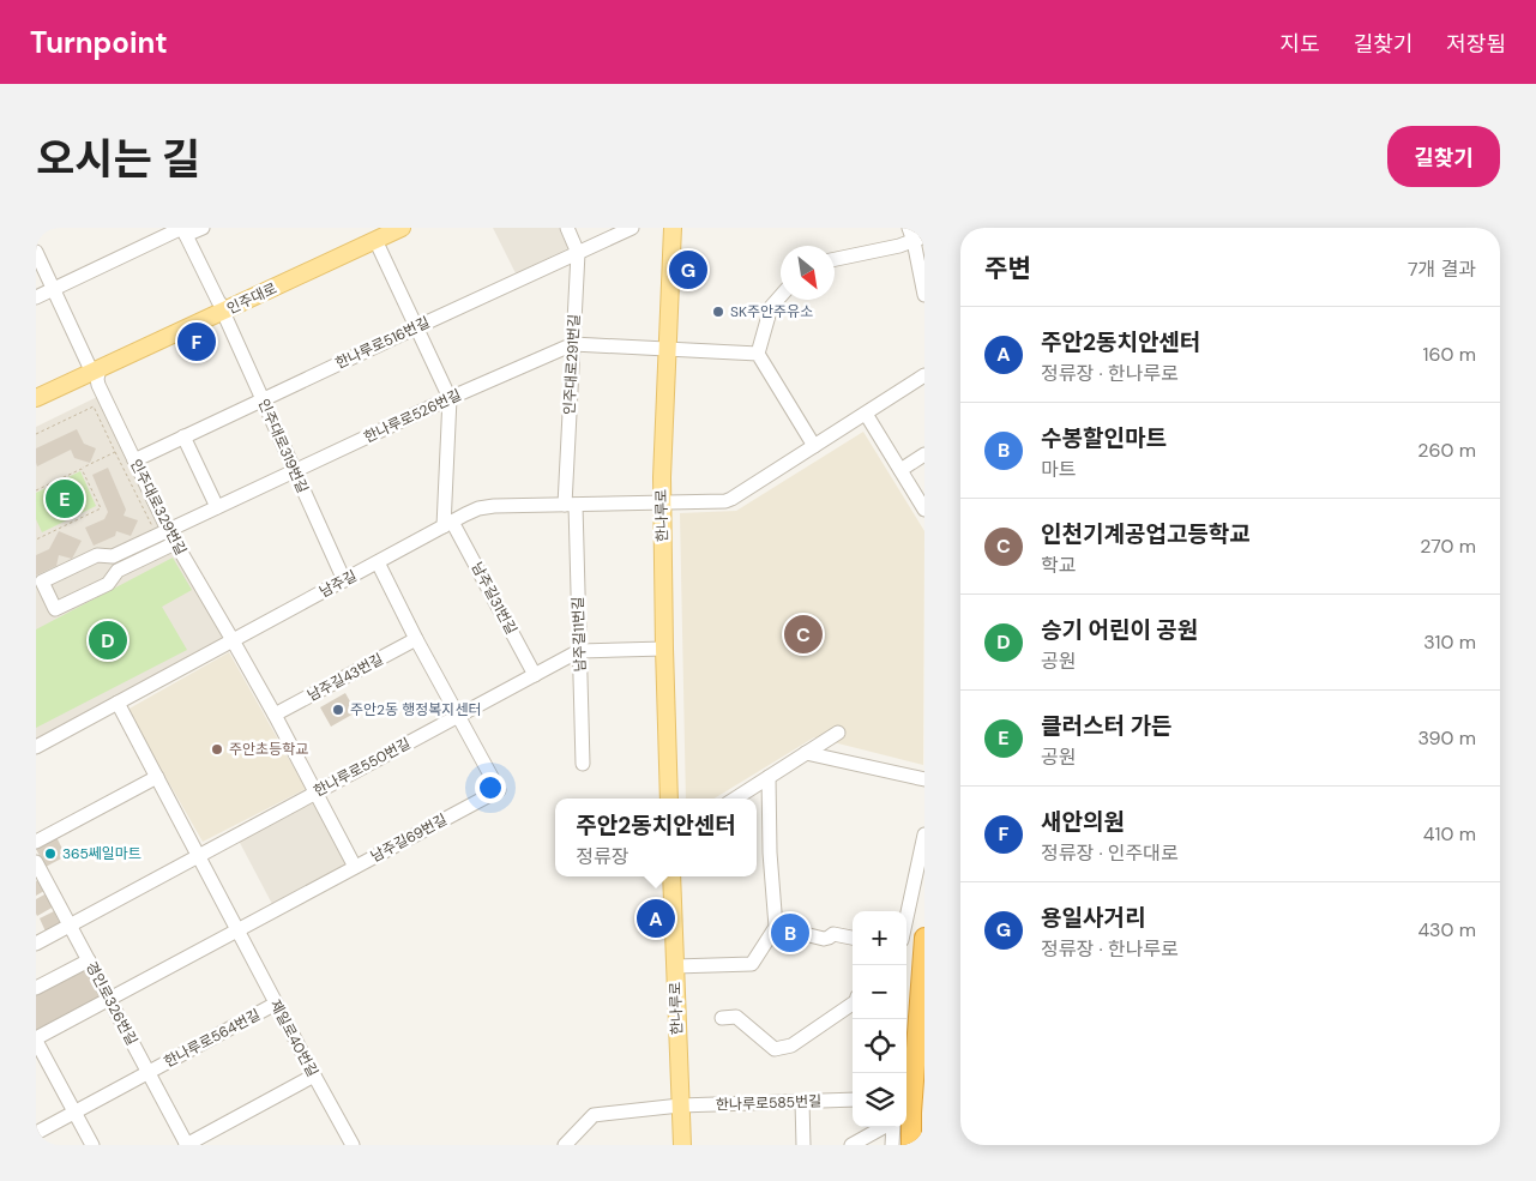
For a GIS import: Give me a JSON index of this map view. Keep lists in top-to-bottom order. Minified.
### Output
{"streets":{"main road":["인주대로","한나루로"],"street":["한나루로516번길","인주대로291번길","한나루로526번길","인주대로319번길","인주대로329번길","남주길","남주길31번길","남주길11번길","남주길43번길","한나루로550번길","남주길69번길","경인로326번길","한나루로564번길","제일로40번길","한나루로585번길"]},"crossings":[["인주대로","인주대로319번길"],["인주대로","인주대로329번길"],["한나루로516번길","인주대로291번길"],["한나루로516번길","인주대로319번길"],["한나루로516번길","인주대로329번길"],["인주대로291번길","한나루로526번길"],["인주대로291번길","남주길"],["인주대로291번길","남주길11번길"],["한나루로526번길","인주대로319번길"],["한나루로526번길","인주대로329번길"],["한나루로526번길","한나루로"],["인주대로319번길","남주길"],["인주대로329번길","남주길"],["인주대로329번길","남주길69번길"],["한나루로","남주길"],["한나루로","한나루로550번길"],["한나루로","한나루로585번길"],["남주길","남주길31번길"],["남주길","남주길11번길"],["남주길","남주길69번길"],["남주길","제일로40번길"],["남주길31번길","한나루로550번길"],["남주길11번길","한나루로550번길"],["남주길43번길","남주길69번길"],["한나루로550번길","남주길69번길"],["한나루로550번길","경인로326번길"],["한나루로550번길","제일로40번길"],["경인로326번길","한나루로564번길"],["경인로326번길","제일로40번길"],["한나루로564번길","제일로40번길"]],"places":["SK주안주유소","주안2동 행정복지센터","주안초등학교","365쎄일마트"],"north":"bottom right","page":{"header":"Turnpoint","nav":["지도","길찾기","저장됨"],"title":"오시는 길","buttons":"길찾기","heading":["주변","7개 결과"],"pins":["G","F","E","C","D","A","B"],"list":[{"mark":"A","name":"주안2동치안센터","note":"정류장 · 한나루로","value":"160 m"},{"mark":"B","name":"수봉할인마트","note":"마트","value":"260 m"},{"mark":"C","name":"인천기계공업고등학교","note":"학교","value":"270 m"},{"mark":"D","name":"승기 어린이 공원","note":"공원","value":"310 m"},{"mark":"E","name":"클러스터 가든","note":"공원","value":"390 m"},{"mark":"F","name":"새안의원","note":"정류장 · 인주대로","value":"410 m"},{"mark":"G","name":"용일사거리","note":"정류장 · 한나루로","value":"430 m"}],"popup":["주안2동치안센터","정류장"],"map_buttons":["+","−"]}}
